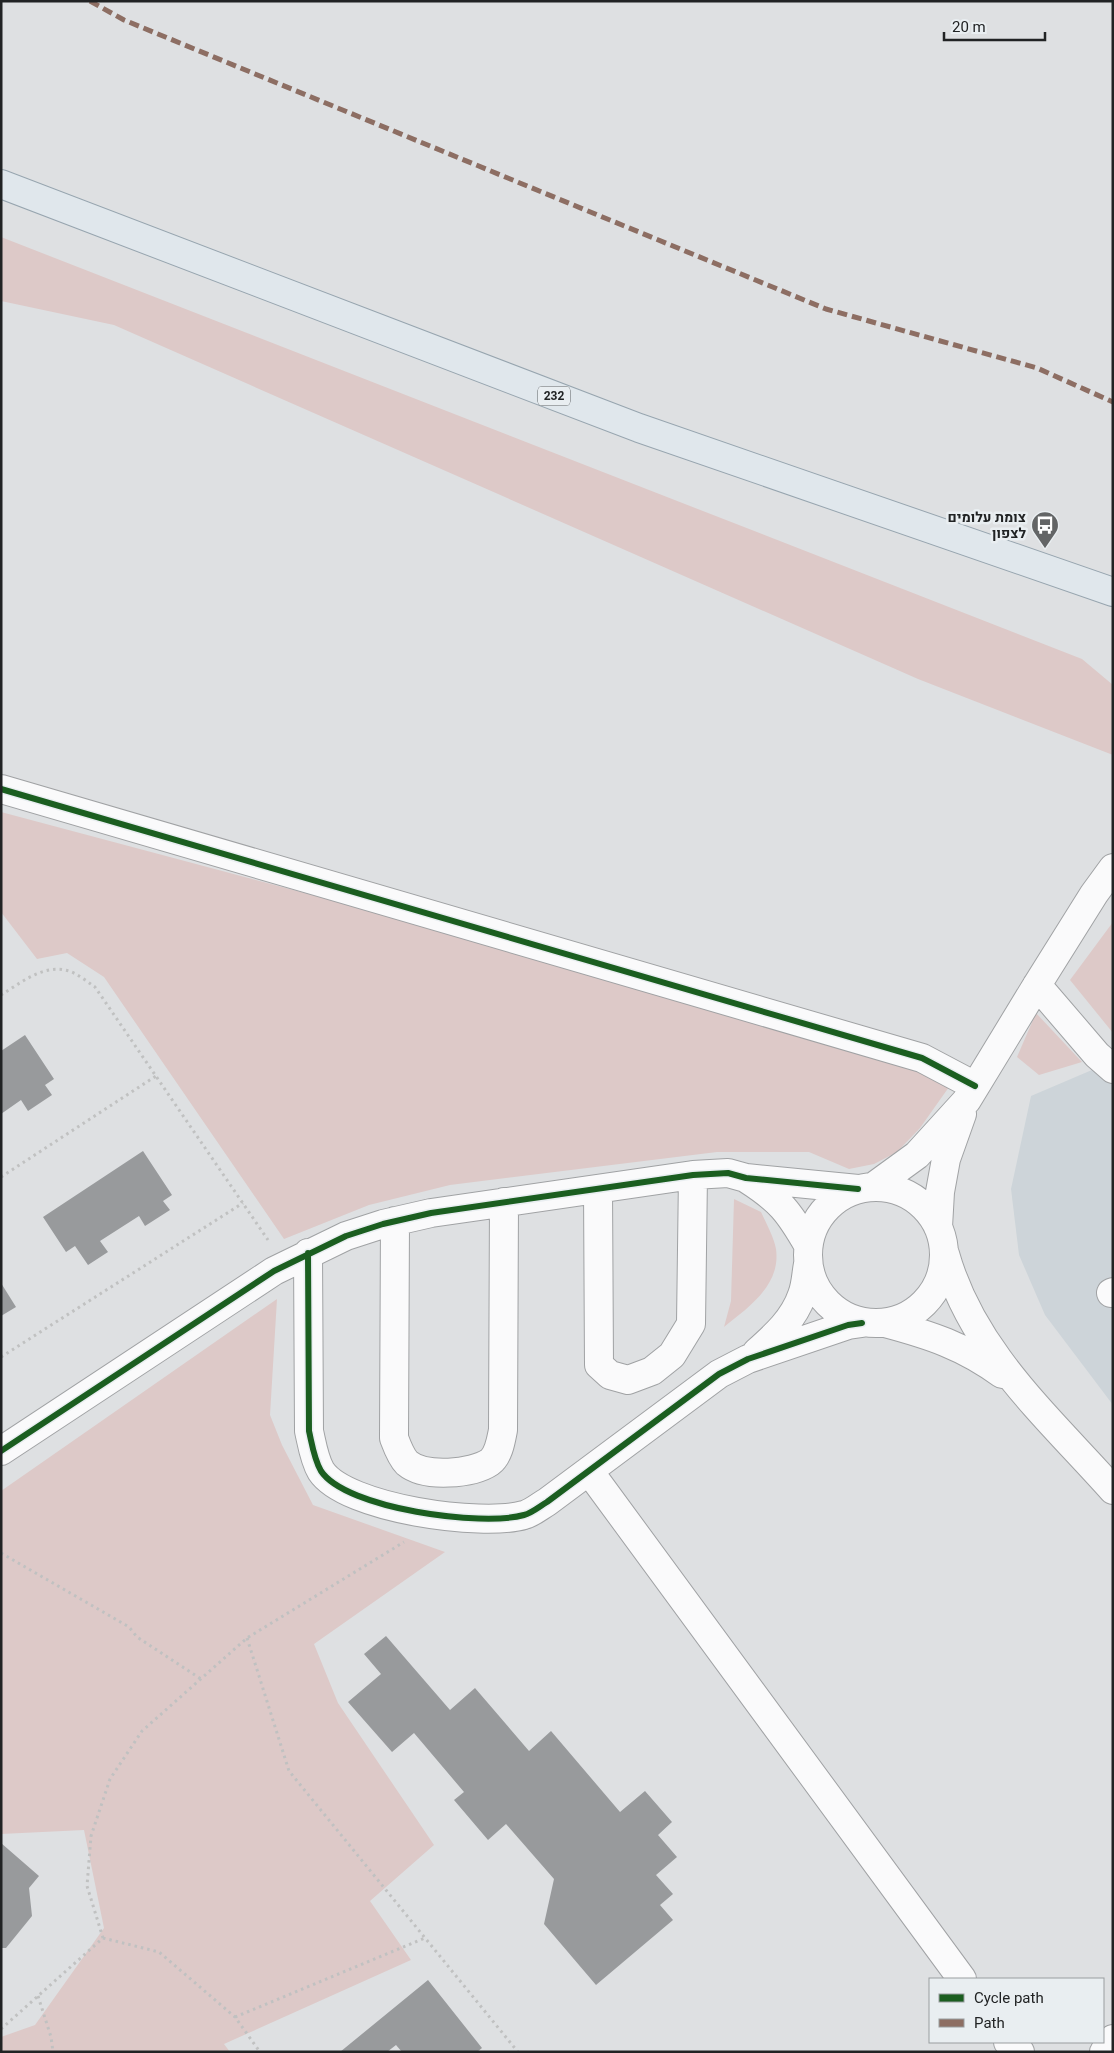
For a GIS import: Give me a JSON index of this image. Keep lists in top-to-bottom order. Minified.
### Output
{"streets":{"main road":["232"]},"places":{"bus stop":["צומת עלומים לצפון"]},"legend":["Cycle path","Path"],"scale_bar":"20 m"}
